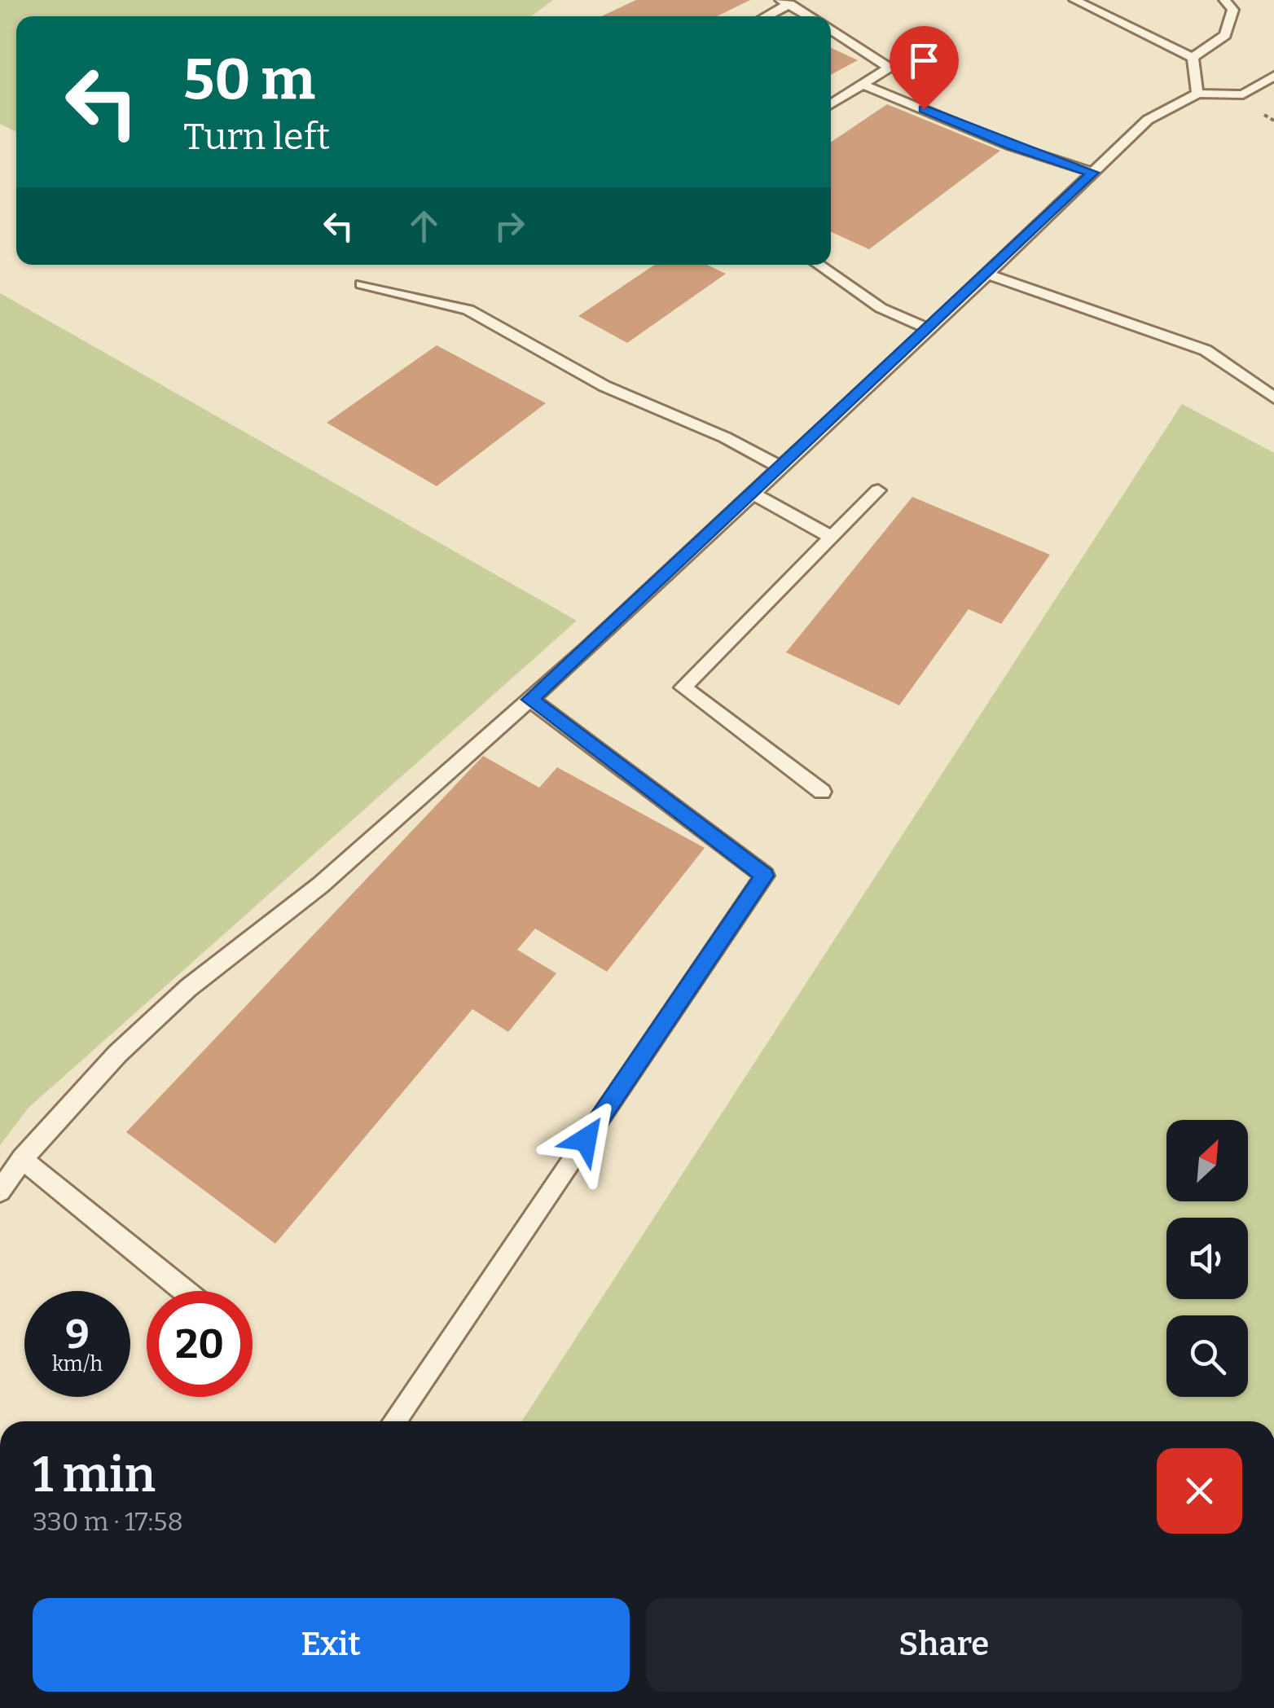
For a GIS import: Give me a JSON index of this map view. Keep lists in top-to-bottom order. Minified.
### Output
{"north":"top right","page":{"turn":["50 m","Turn left"],"speed":"9 km/h","limit":"20","heading":["1 min","330 m · 17:58"],"buttons":["Exit","Share"]}}
